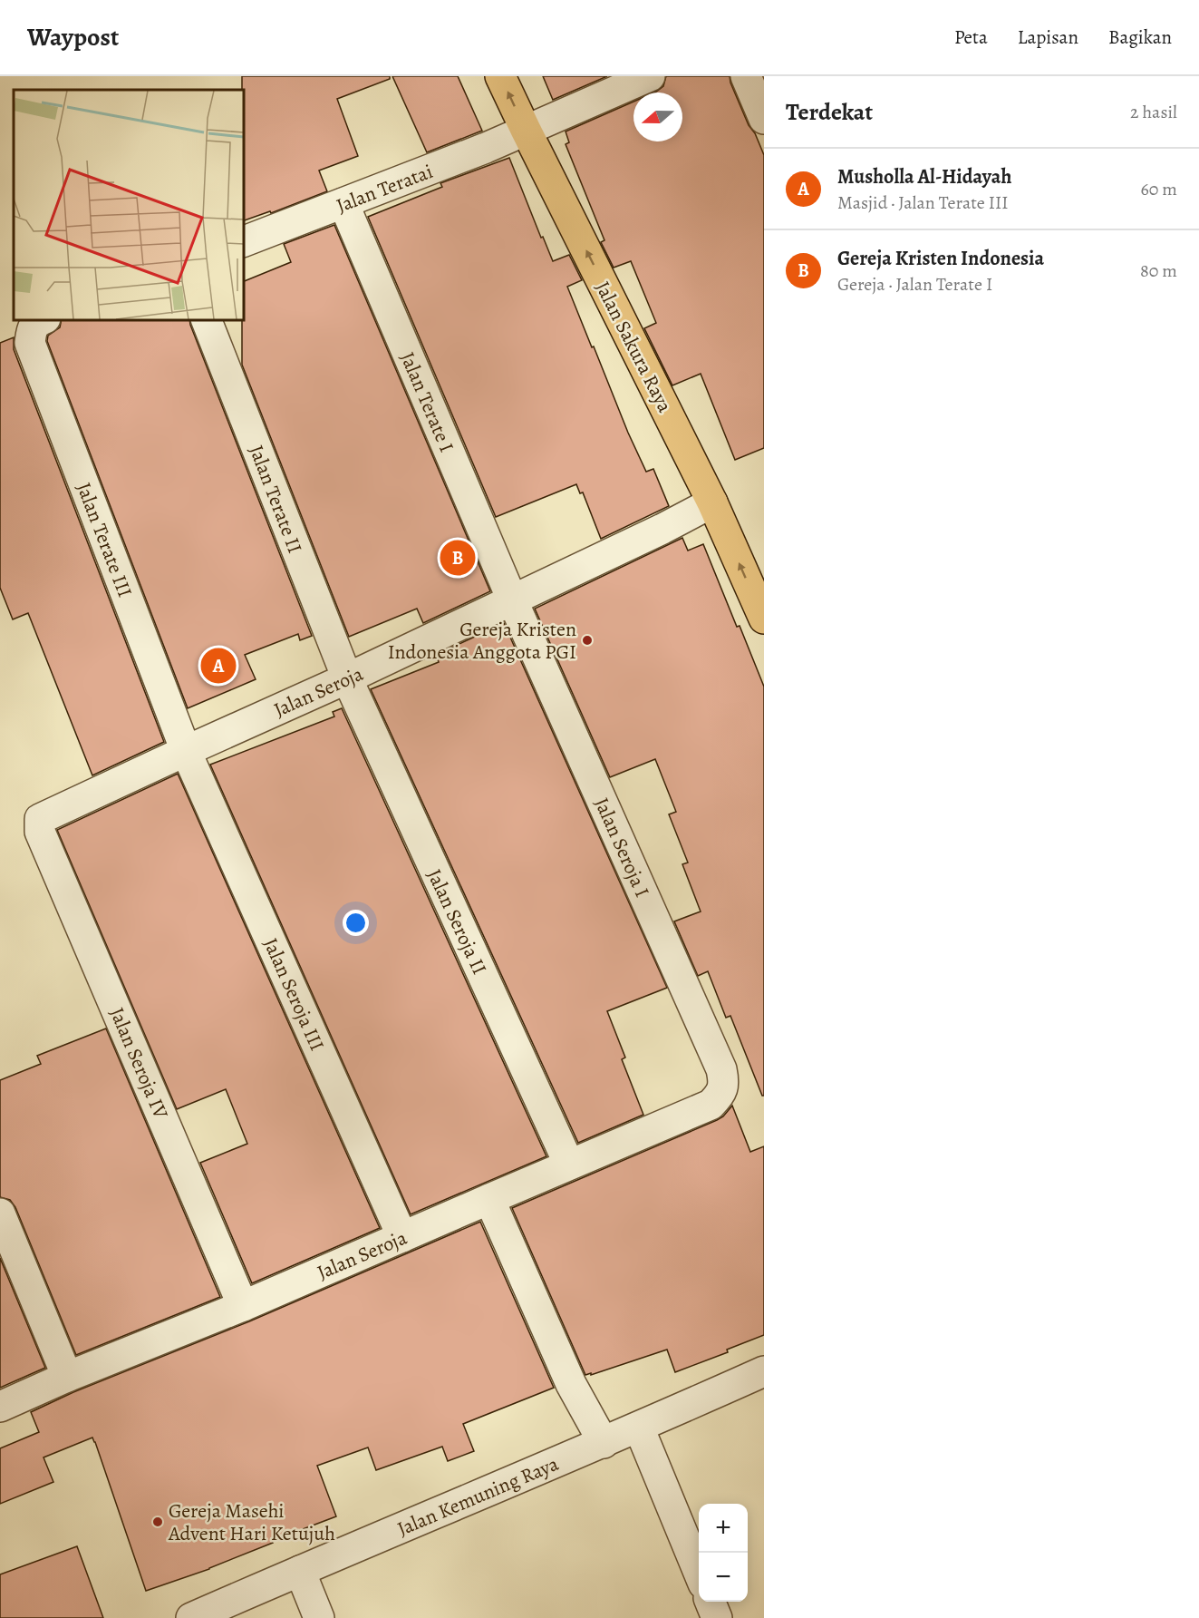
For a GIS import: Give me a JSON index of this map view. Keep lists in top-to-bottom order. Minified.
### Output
{"streets":{"main road":["Jalan Sakura Raya"],"street":["Jalan Teratai","Jalan Terate I","Jalan Terate II","Jalan Terate III","Jalan Seroja","Jalan Seroja I","Jalan Seroja II","Jalan Seroja III","Jalan Seroja IV","Jalan Kemuning Raya"]},"crossings":[["Jalan Teratai","Jalan Sakura Raya"],["Jalan Teratai","Jalan Terate I"],["Jalan Sakura Raya","Jalan Seroja"],["Jalan Terate I","Jalan Seroja"],["Jalan Terate I","Jalan Seroja I"],["Jalan Terate II","Jalan Seroja"],["Jalan Terate II","Jalan Seroja II"],["Jalan Terate III","Jalan Seroja"],["Jalan Terate III","Jalan Seroja III"],["Jalan Seroja","Jalan Seroja I"],["Jalan Seroja","Jalan Seroja II"],["Jalan Seroja","Jalan Seroja III"],["Jalan Seroja","Jalan Seroja IV"]],"one_way":["Jalan Sakura Raya"],"places":["Gereja Kristen Indonesia Anggota PGI","Gereja Masehi Advent Hari Ketujuh"],"north":"left","page":{"header":"Waypost","nav":["Peta","Lapisan","Bagikan"],"heading":["Terdekat","2 hasil"],"list":[{"mark":"A","name":"Musholla Al-Hidayah","note":"Masjid · Jalan Terate III","value":"60 m"},{"mark":"B","name":"Gereja Kristen Indonesia","note":"Gereja · Jalan Terate I","value":"80 m"}],"pins":["B","A"],"map_buttons":["+","−"]}}
